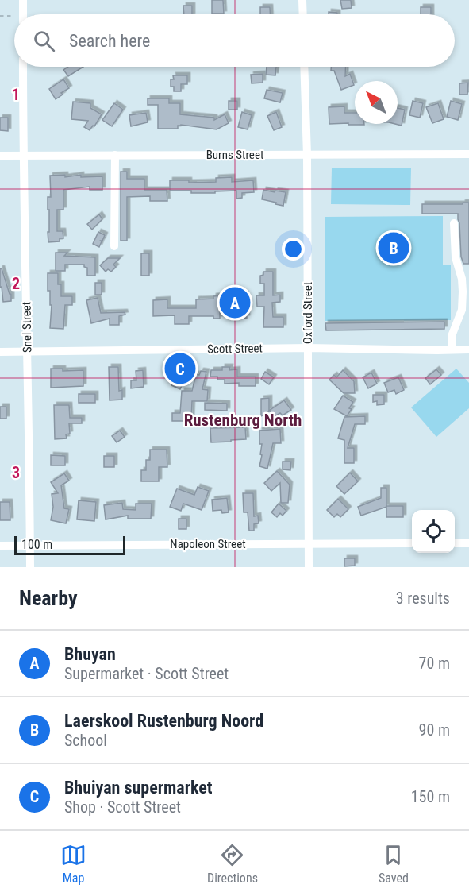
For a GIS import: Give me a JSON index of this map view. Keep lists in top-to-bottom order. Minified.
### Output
{"streets":{"street":["Burns Street","Oxford Street","Snel Street","Scott Street","Napoleon Street"]},"crossings":[["Burns Street","Oxford Street"],["Burns Street","Snel Street"],["Oxford Street","Scott Street"],["Oxford Street","Napoleon Street"],["Snel Street","Scott Street"],["Snel Street","Napoleon Street"]],"districts":["Rustenburg North"],"scale_bar":"100 m","north":"top left","page":{"search":"Search here","pins":["B","A","C"],"scale":"100 m","heading":["Nearby","3 results"],"list":[{"mark":"A","name":"Bhuyan","note":"Supermarket · Scott Street","value":"70 m"},{"mark":"B","name":"Laerskool Rustenburg Noord","note":"School","value":"90 m"},{"mark":"C","name":"Bhuiyan supermarket","note":"Shop · Scott Street","value":"150 m"}],"nav":["Map","Directions","Saved"]},"grid":{"rows":["1","2","3"]}}
